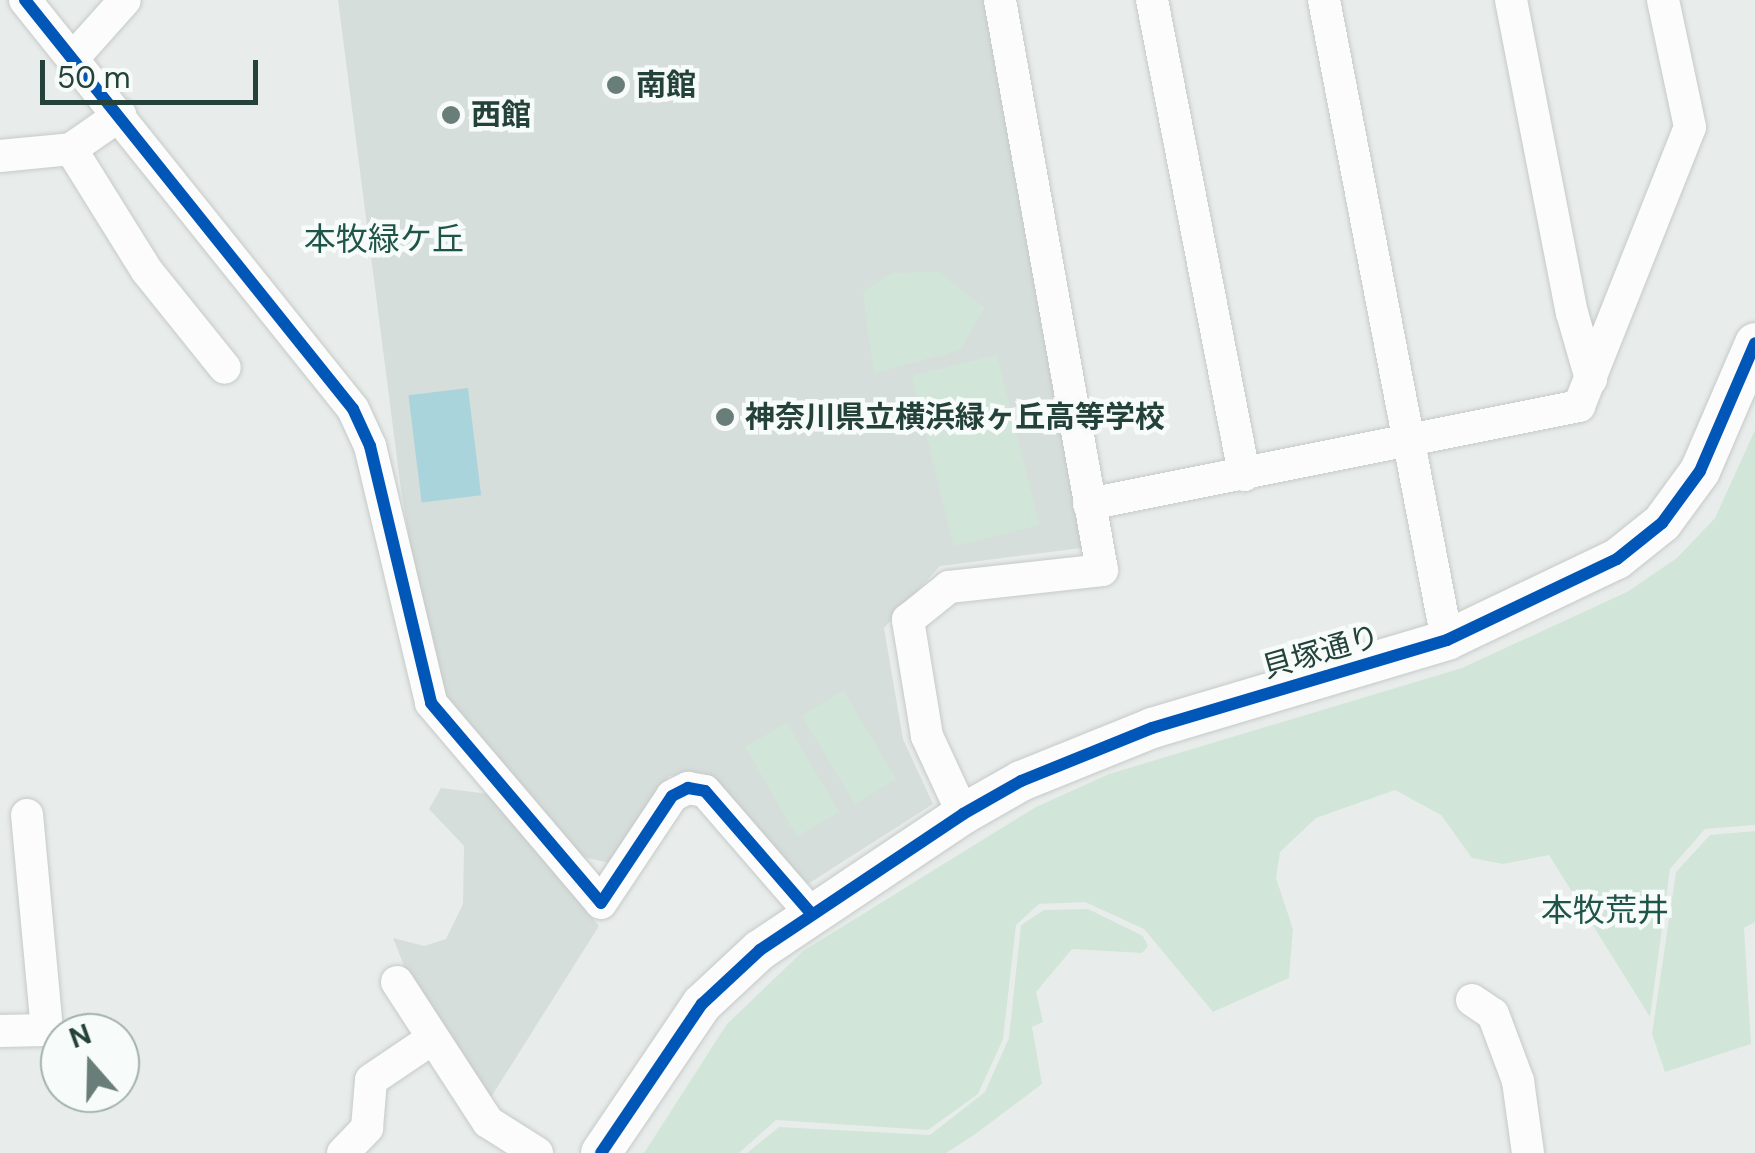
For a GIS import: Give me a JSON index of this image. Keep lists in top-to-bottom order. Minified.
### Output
{"streets":{"street":["貝塚通り"]},"districts":["本牧緑ケ丘","本牧荒井"],"places":["南館","西館","神奈川県立横浜緑ヶ丘高等学校"],"scale_bar":"50 m","north":"top"}
